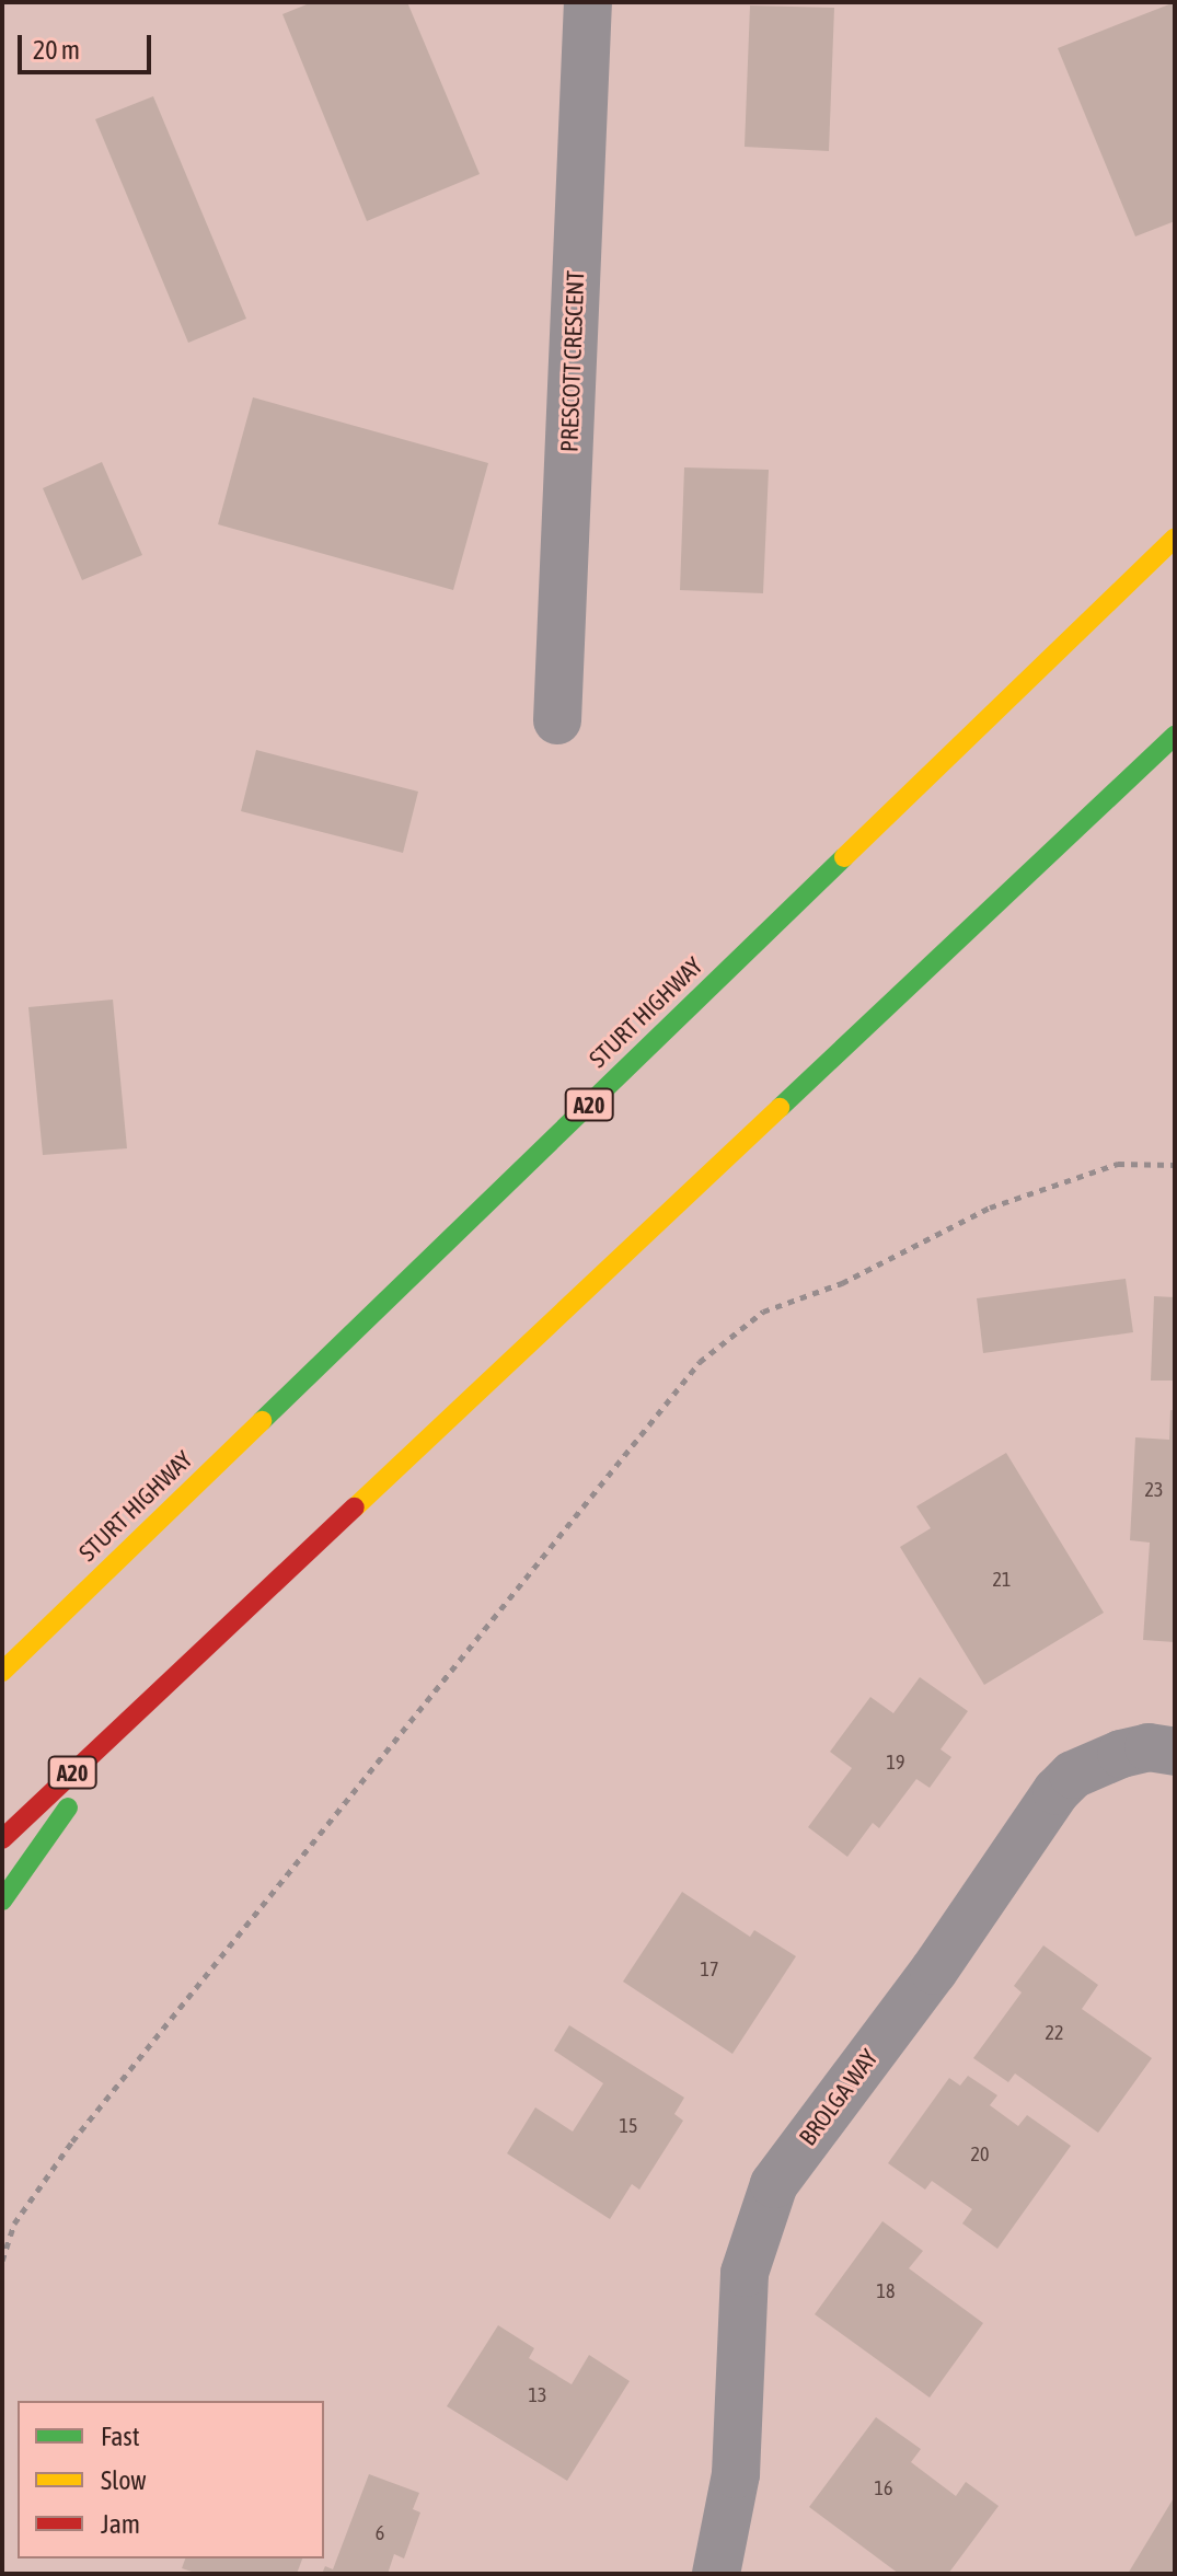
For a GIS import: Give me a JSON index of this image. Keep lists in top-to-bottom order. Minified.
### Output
{"streets":{"highway":["STURT HIGHWAY","A20"],"street":["PRESCOTT CRESCENT","BROLGA WAY"]},"house_numbers":["23","21","19","17","22","15","20","18","13","16","6"],"legend":["Fast","Slow","Jam"],"scale_bar":"20 m"}
